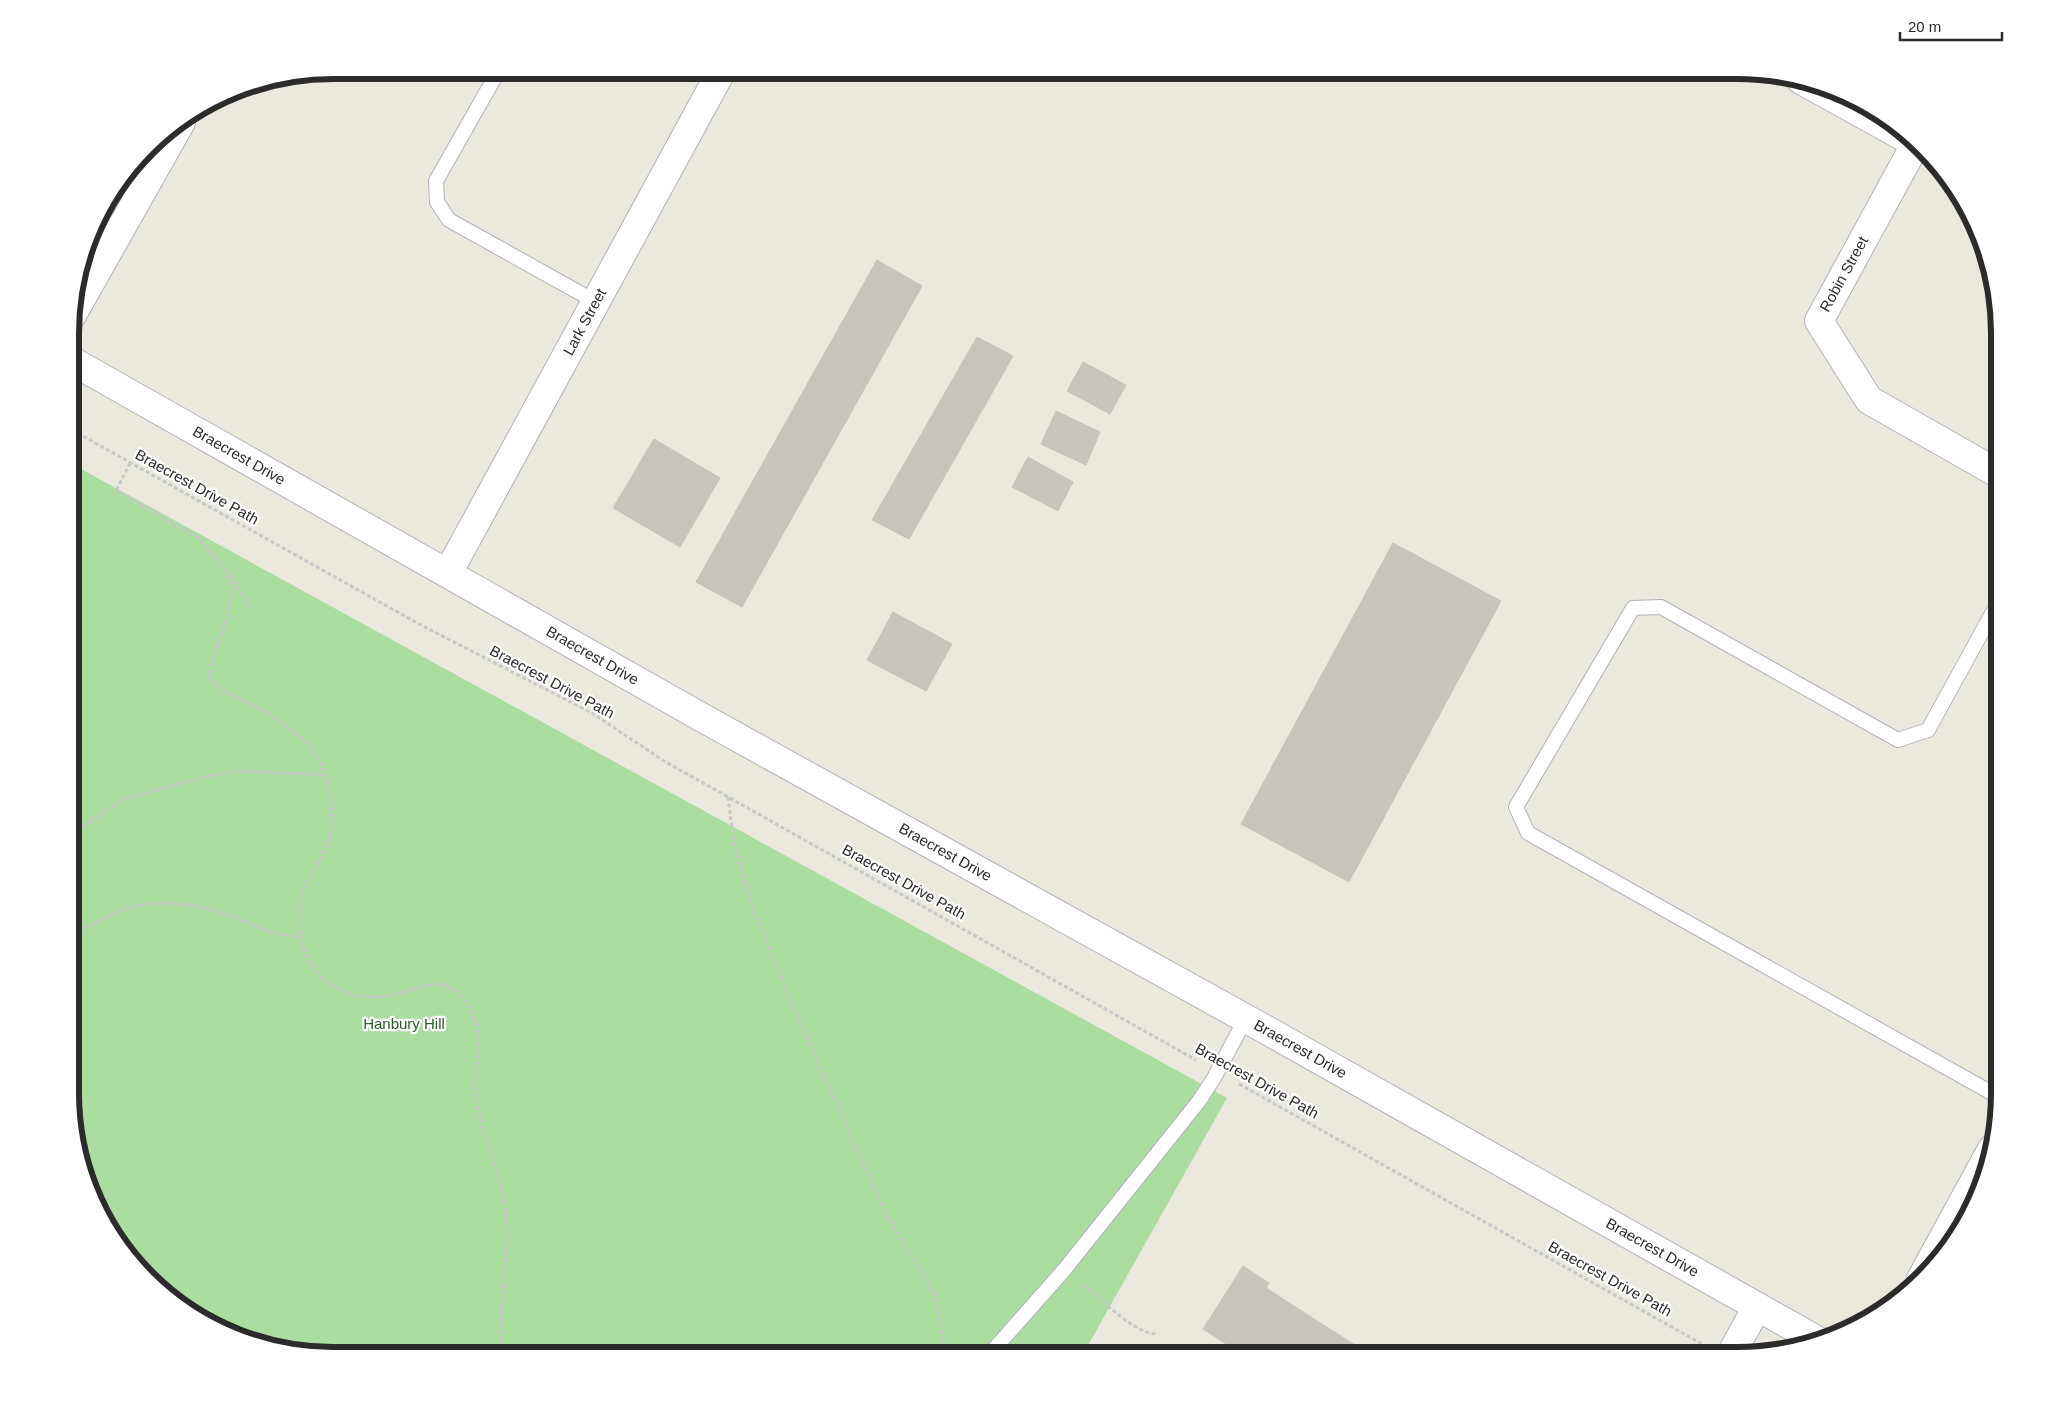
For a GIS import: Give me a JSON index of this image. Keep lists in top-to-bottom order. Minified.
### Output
{"streets":{"street":["Robin Street","Lark Street","Braecrest Drive"],"path":["Braecrest Drive Path"]},"crossings":[["Lark Street","Braecrest Drive"]],"parks":["Hanbury Hill"],"scale_bar":"20 m"}
